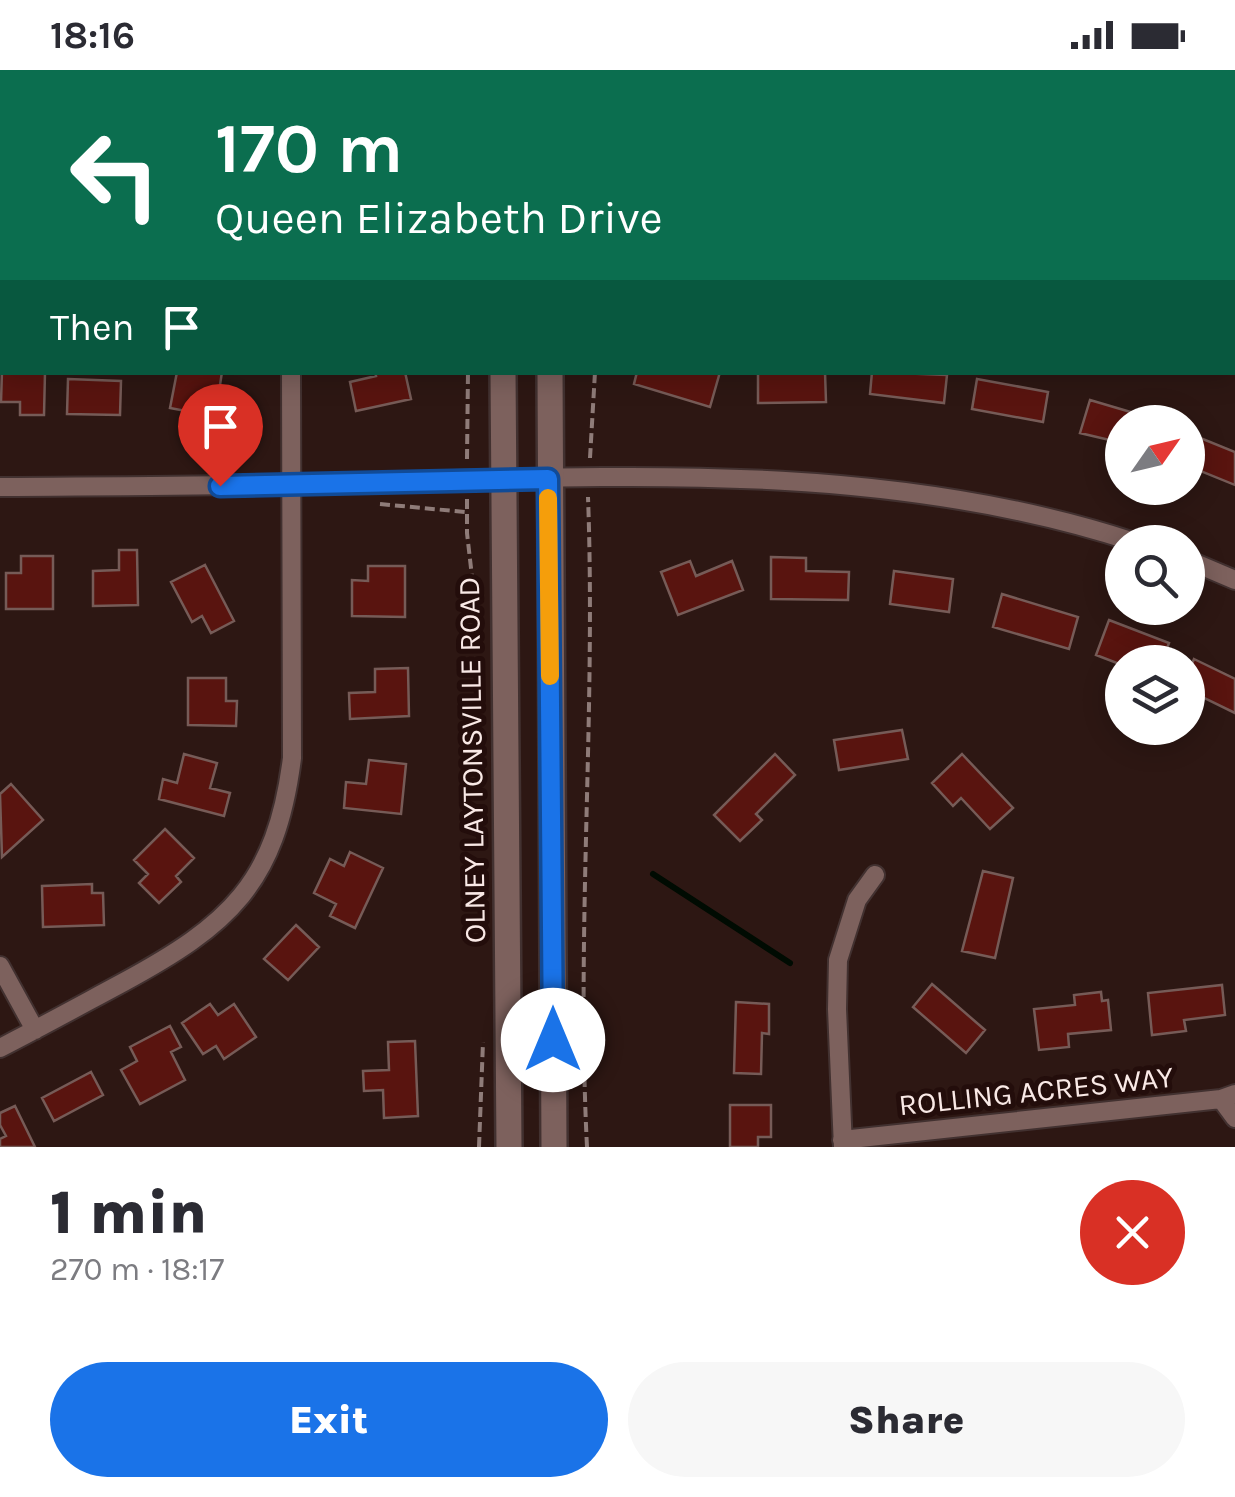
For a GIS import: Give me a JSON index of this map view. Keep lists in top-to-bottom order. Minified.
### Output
{"streets":{"main road":["OLNEY LAYTONSVILLE ROAD"],"street":["ROLLING ACRES WAY"]},"north":"top right","page":{"status":"18:16","turn":["170 m","Queen Elizabeth Drive"],"then":"Then","heading":["1 min","270 m · 18:17"],"buttons":["Exit","Share"]}}
